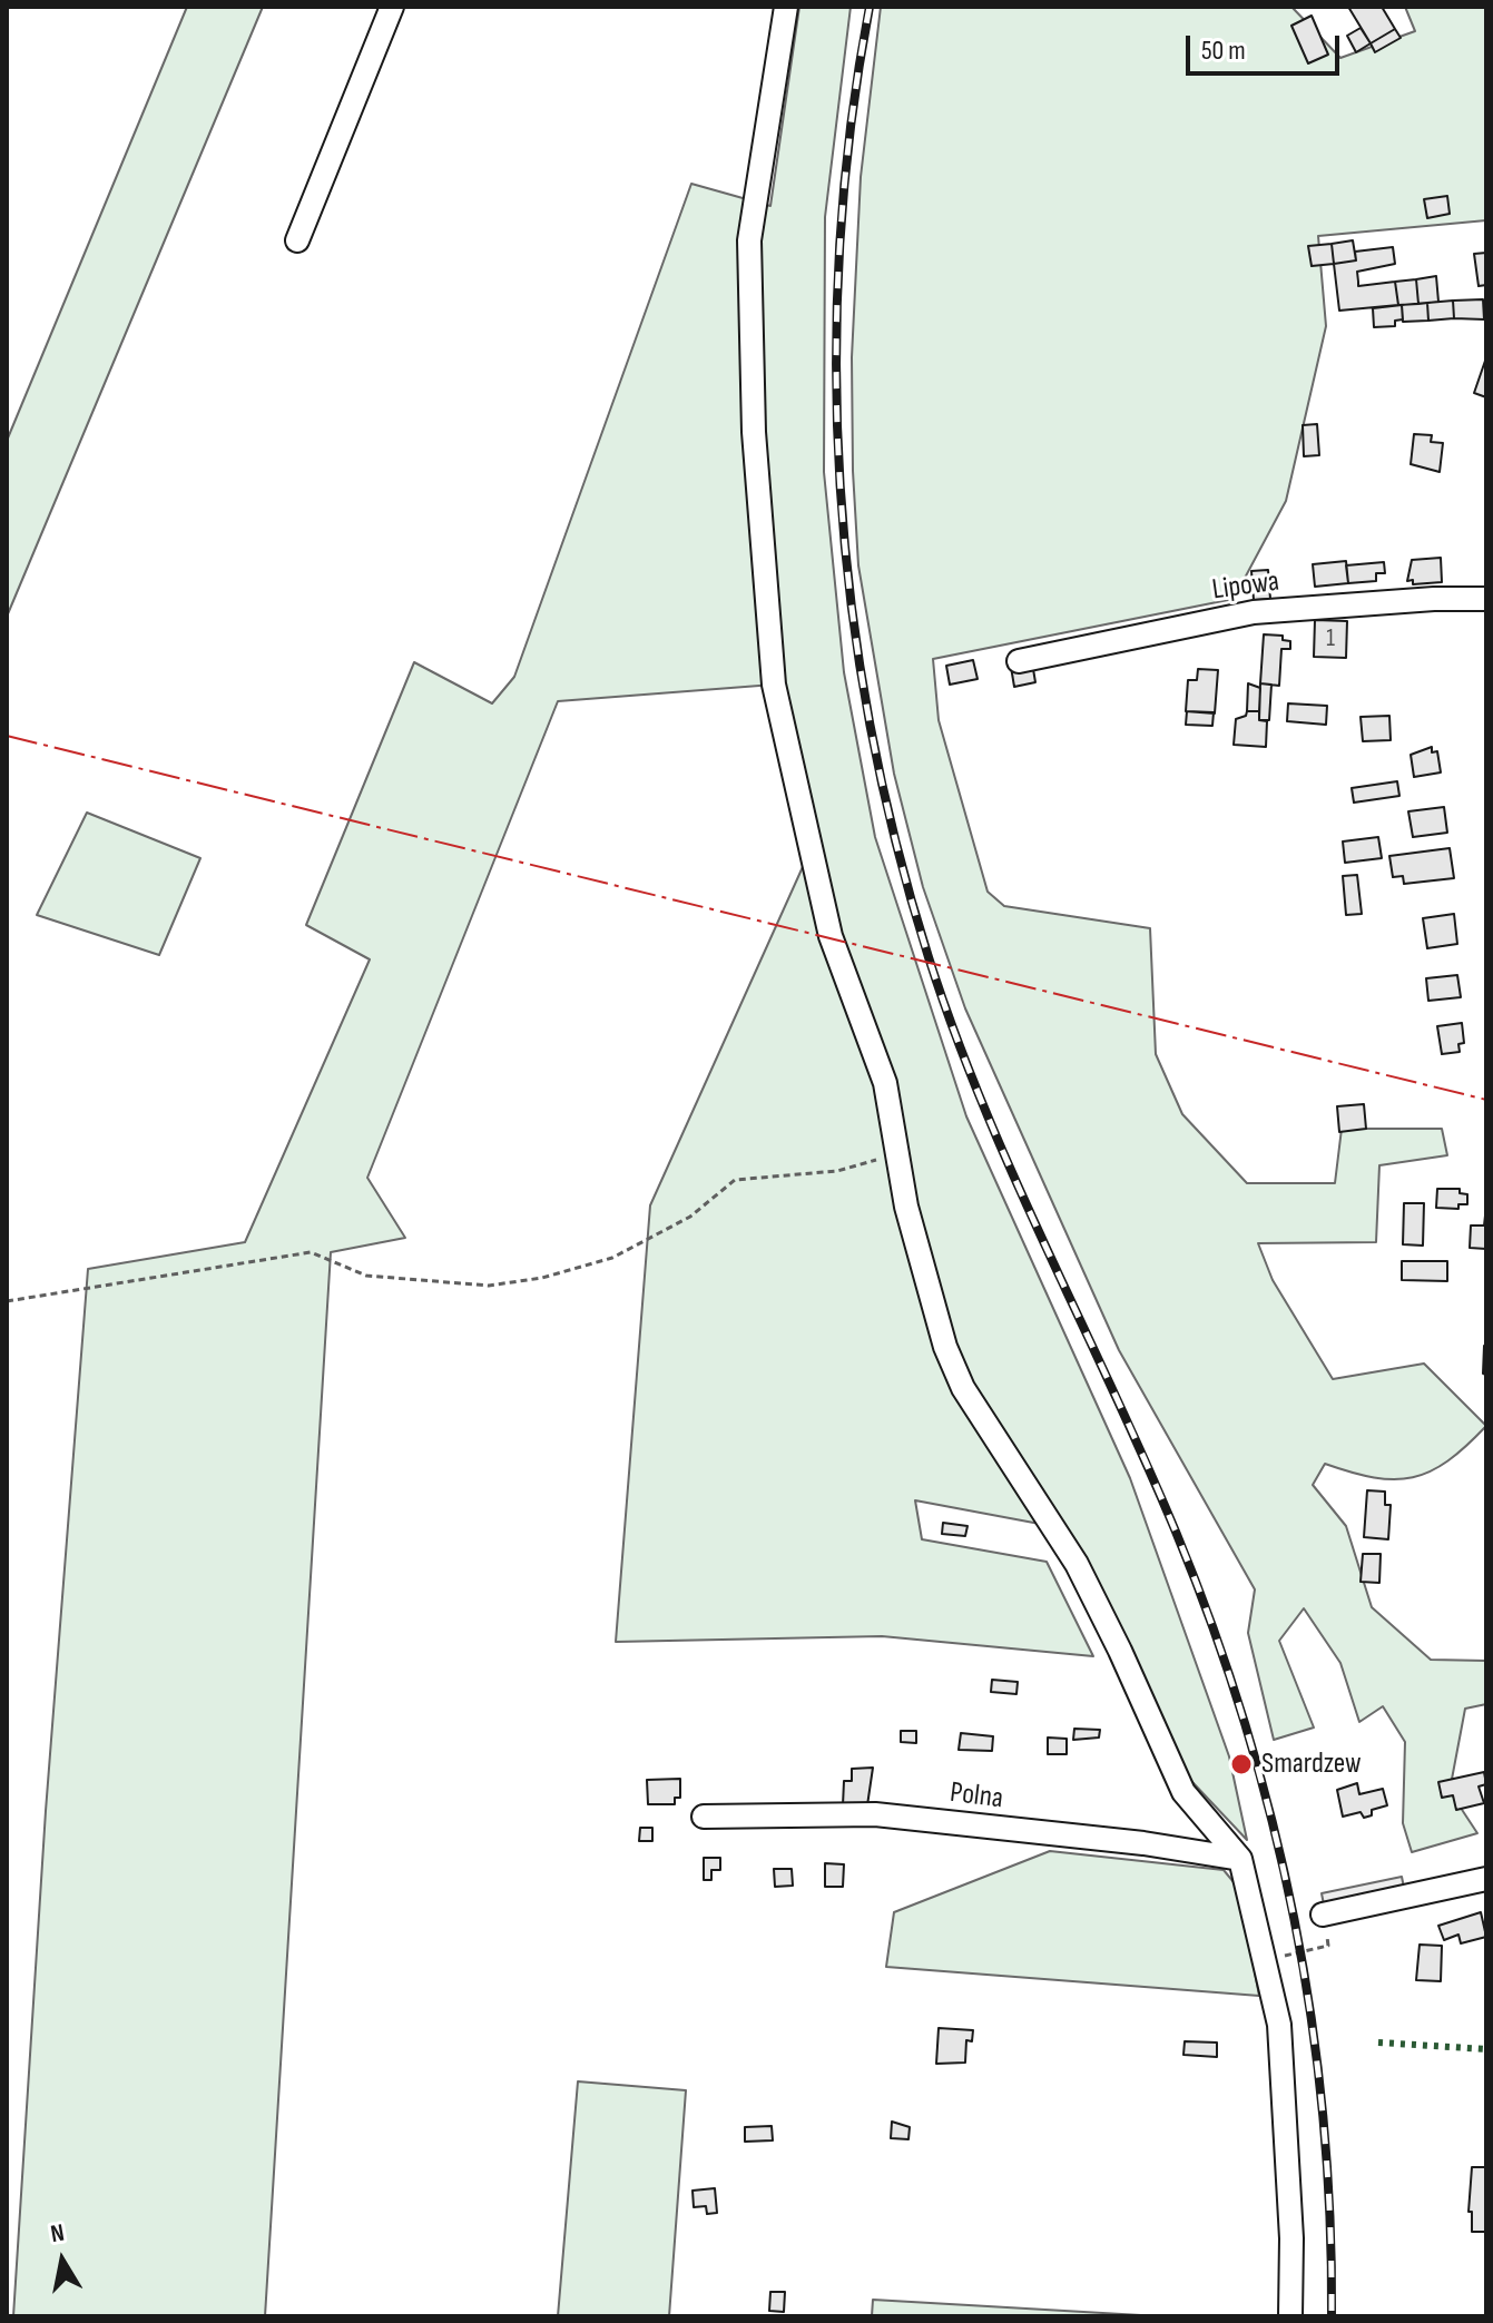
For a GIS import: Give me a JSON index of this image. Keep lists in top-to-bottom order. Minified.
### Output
{"streets":{"lane":["Lipowa","Polna"]},"places":["Smardzew"],"house_numbers":["1"],"scale_bar":"50 m","north":"top"}
